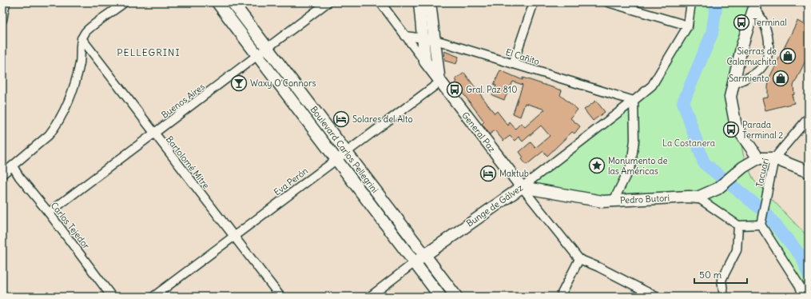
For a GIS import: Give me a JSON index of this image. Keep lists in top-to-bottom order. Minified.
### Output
{"streets":{"street":["El Cañito","Buenos Aires","General Paz","Boulevard Carlos Pellegrini","Bartolomé Mitre","Tacuarí","Eva Perón","Pedro Butori","Bunge de Gálvez","Carlos Tejedor"]},"crossings":[["El Cañito","General Paz"],["El Cañito","Bunge de Gálvez"],["Buenos Aires","Boulevard Carlos Pellegrini"],["Buenos Aires","Bartolomé Mitre"],["Buenos Aires","Carlos Tejedor"],["General Paz","Eva Perón"],["General Paz","Pedro Butori"],["General Paz","Bunge de Gálvez"],["Boulevard Carlos Pellegrini","Eva Perón"],["Boulevard Carlos Pellegrini","Bunge de Gálvez"],["Bartolomé Mitre","Eva Perón"],["Pedro Butori","Bunge de Gálvez"]],"districts":["PELLEGRINI"],"parks":["La Costanera"],"places":{"bus stop":["Terminal","Gral. Paz 810","Parada Terminal 2"],"shop":["Sierras de Calamuchita","Sarmiento"],"bar":["Waxy O'Connors"],"hotel":["Solares del Alto","Maktub"],"place":["Monumento de las Américas"]},"scale_bar":"50 m"}
